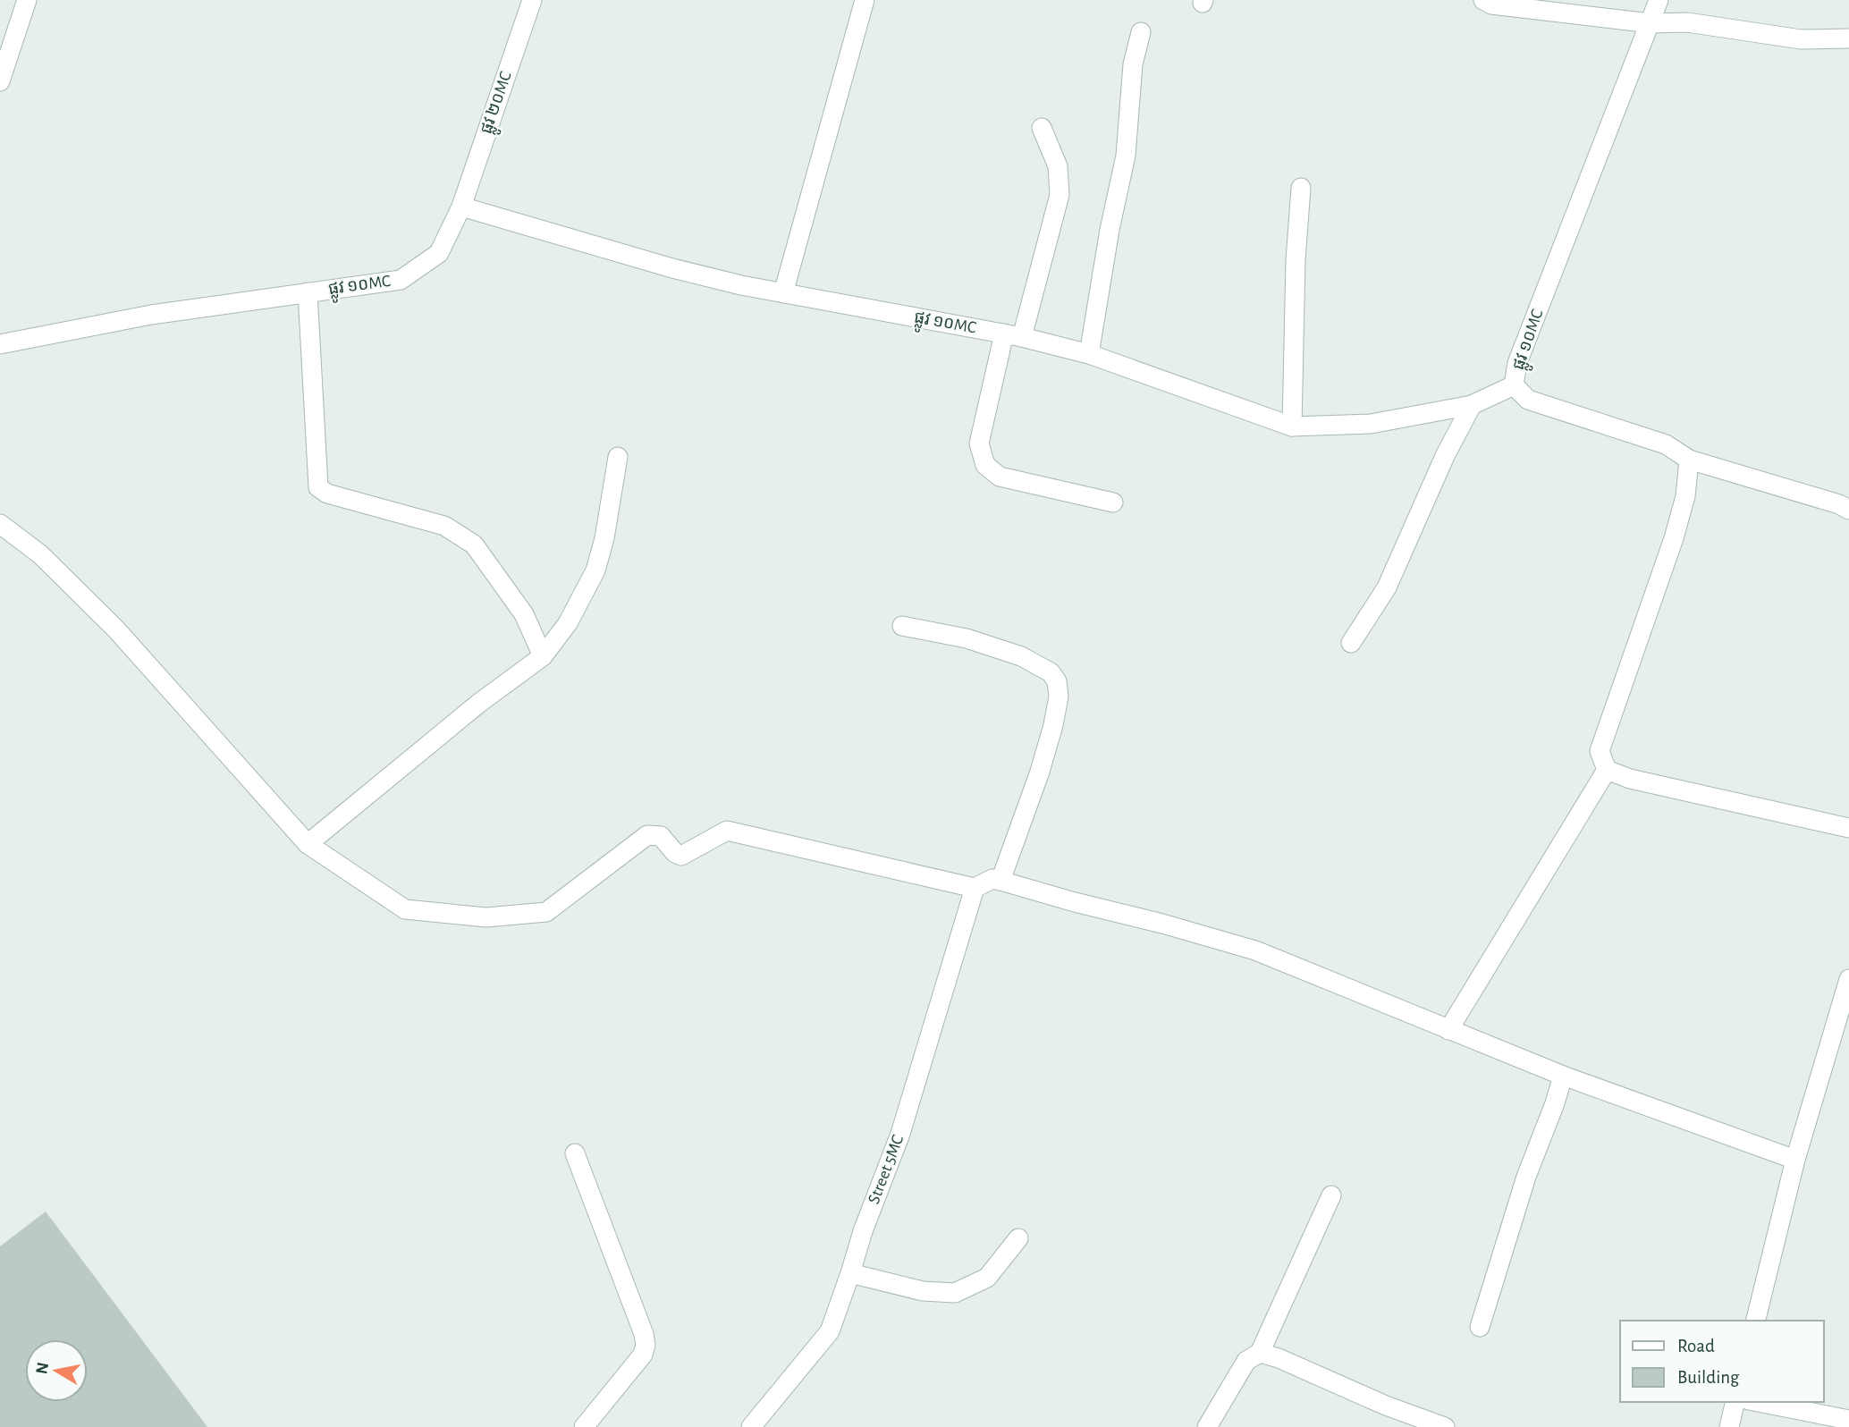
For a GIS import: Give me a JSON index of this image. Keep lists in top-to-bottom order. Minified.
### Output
{"streets":{"street":["ផ្លូវ ២០MC","ផ្លូវ ១០MC","Street 5MC"]},"crossings":[["ផ្លូវ ២០MC","ផ្លូវ ១០MC"]],"legend":["Road","Building"],"north":"left"}
